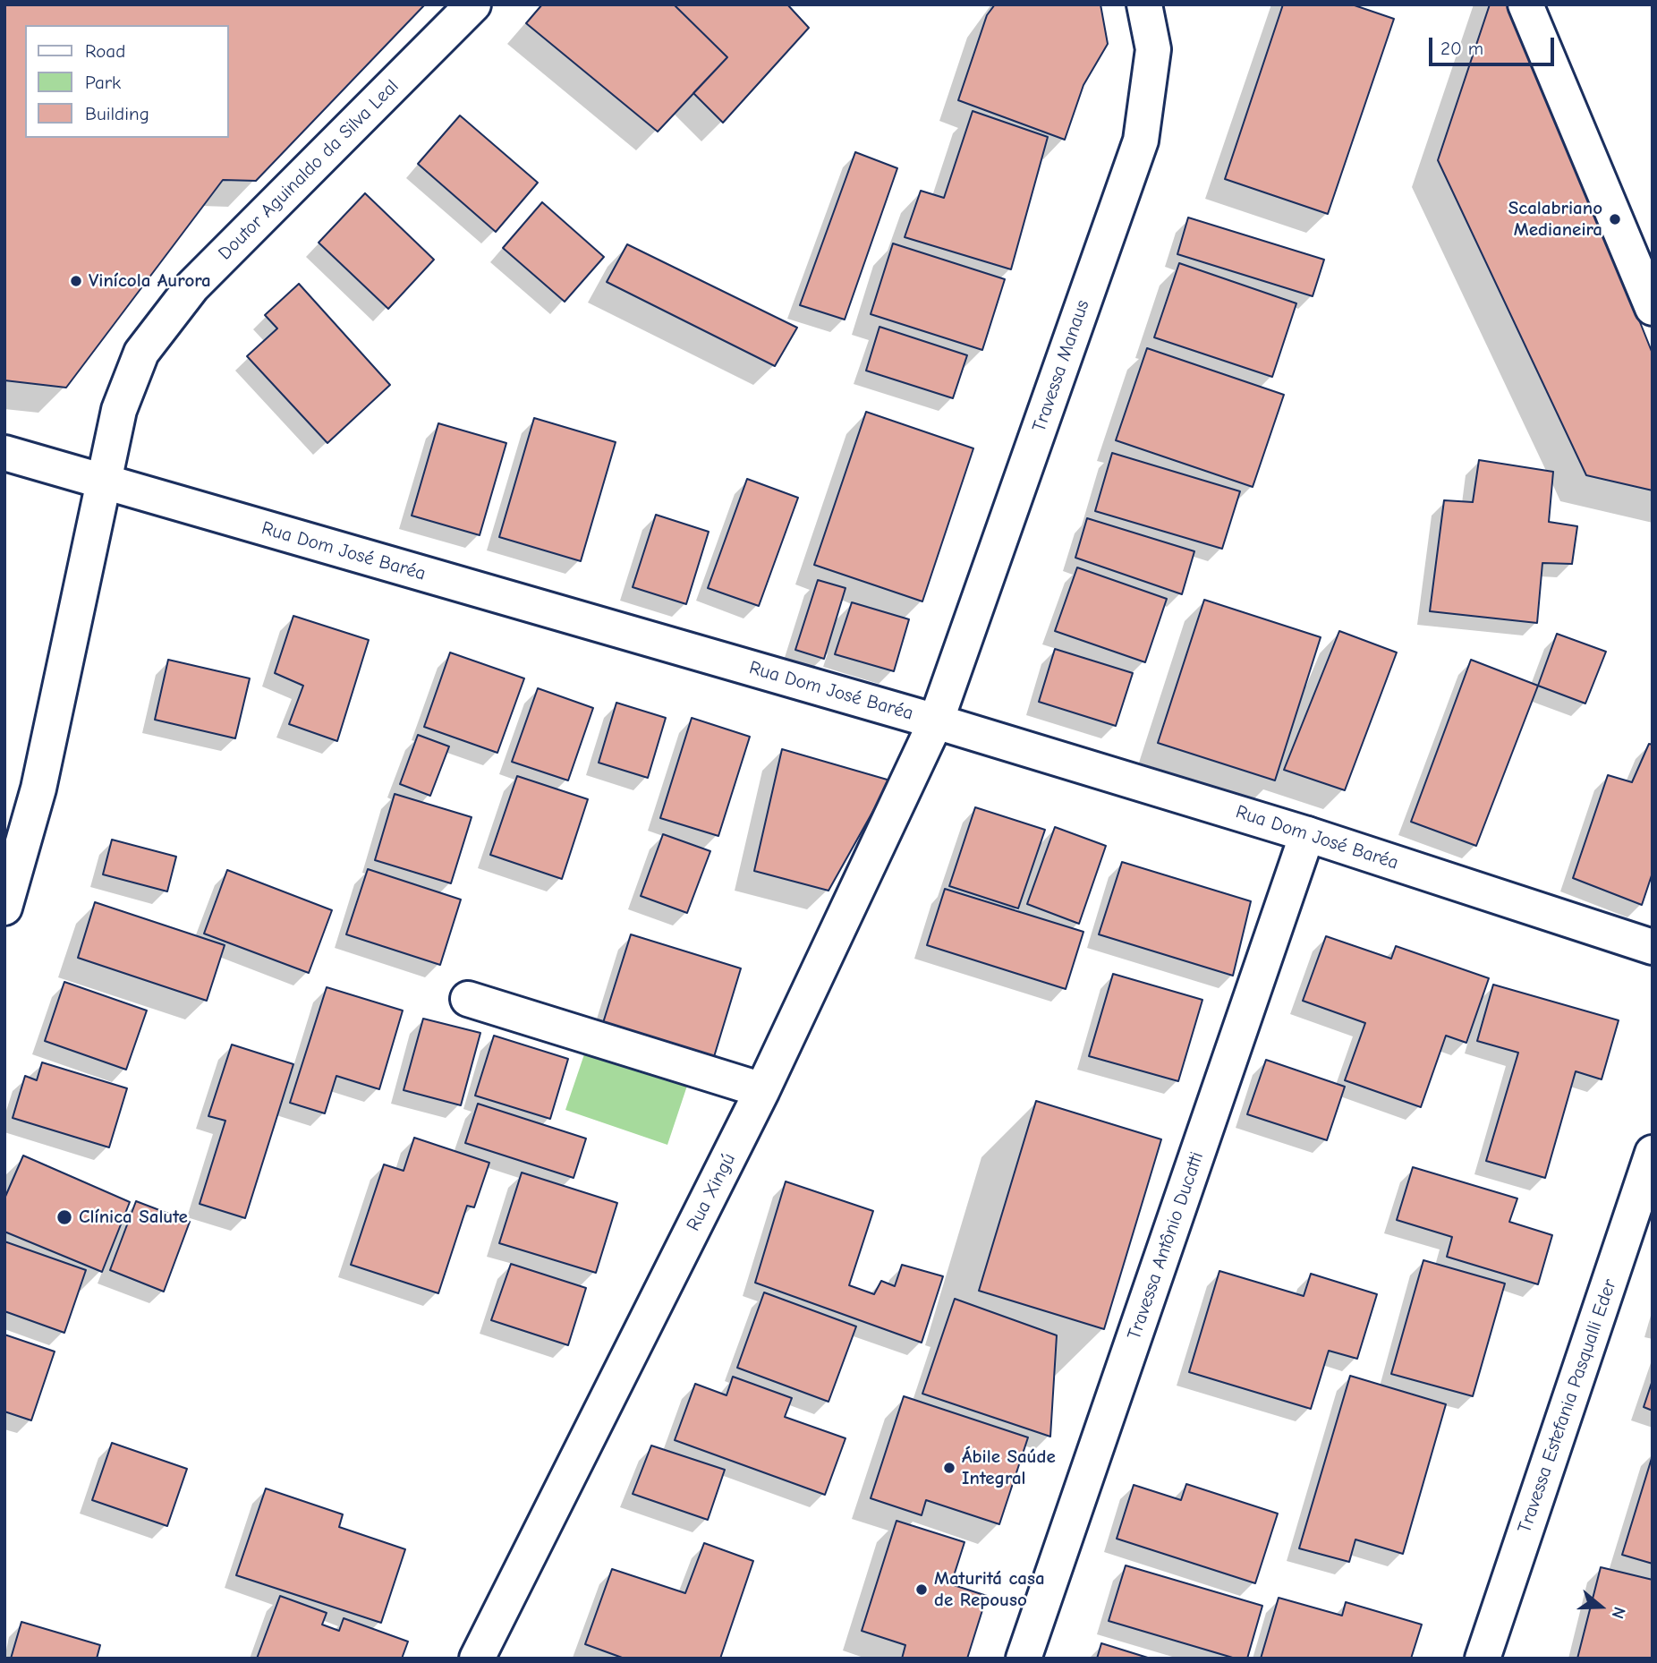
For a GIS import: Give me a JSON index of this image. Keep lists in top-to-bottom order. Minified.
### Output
{"streets":{"street":["Doutor Aguinaldo da Silva Leal","Travessa Manaus","Rua Dom José Baréa","Rua Xingú","Travessa Antônio Ducatti","Travessa Estefania Pasqualli Eder"]},"crossings":[["Doutor Aguinaldo da Silva Leal","Rua Dom José Baréa"],["Travessa Manaus","Rua Dom José Baréa"],["Travessa Manaus","Rua Xingú"],["Rua Dom José Baréa","Rua Xingú"],["Rua Dom José Baréa","Travessa Antônio Ducatti"]],"places":["Scalabriano Medianeira","Vinícola Aurora","Clínica Salute","Ábile Saúde Integral","Maturitá casa de Repouso"],"legend":["Road","Park","Building"],"scale_bar":"20 m","north":"right"}
